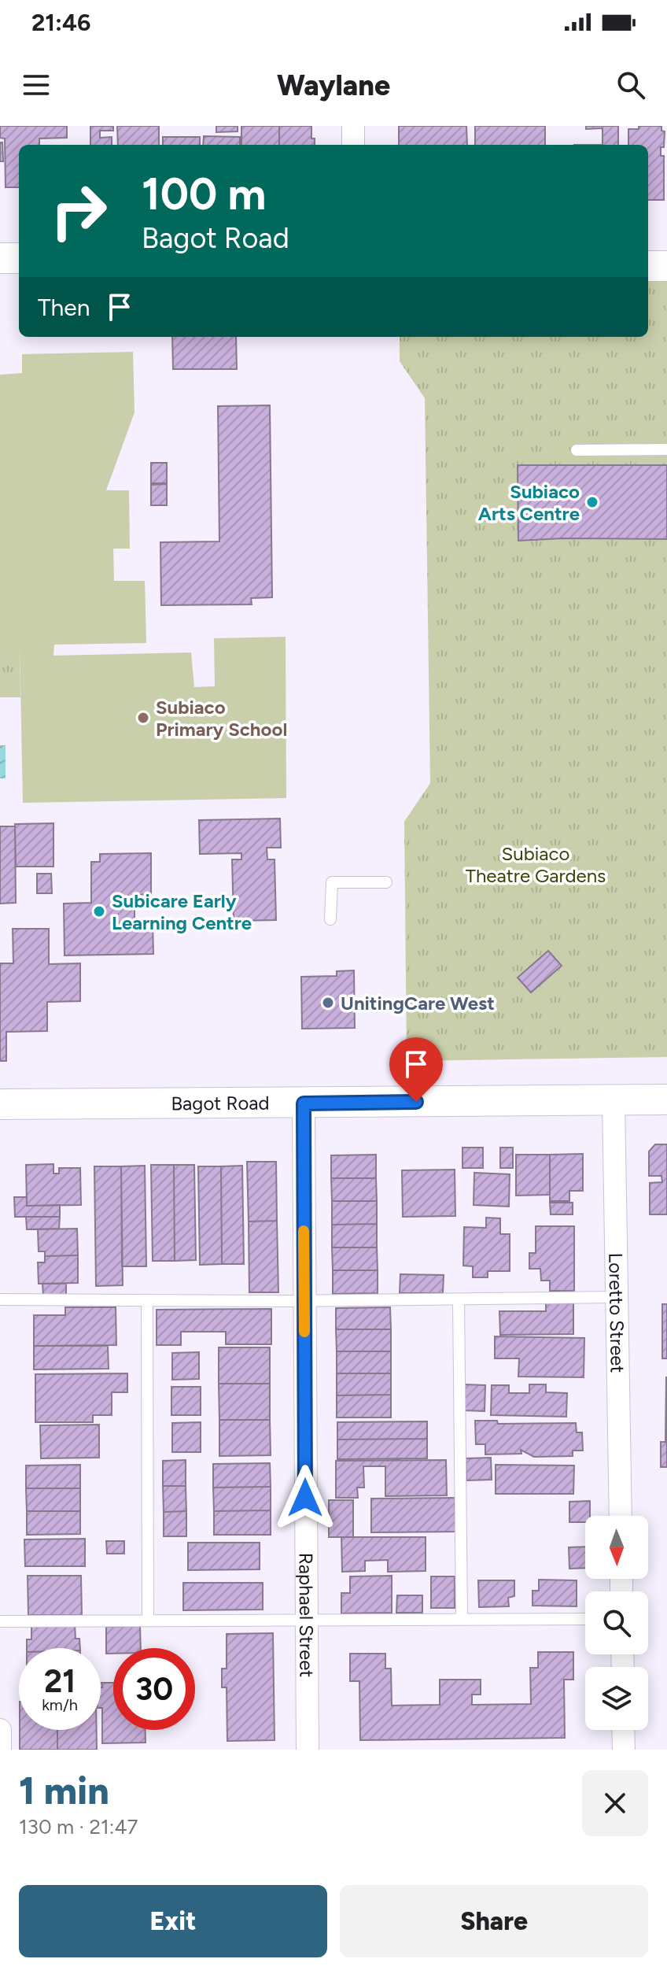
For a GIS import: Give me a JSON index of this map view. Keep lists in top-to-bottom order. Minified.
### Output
{"streets":{"main road":["Bagot Road"],"street":["Loretto Street","Raphael Street"]},"crossings":[["Bagot Road","Loretto Street"],["Bagot Road","Raphael Street"]],"parks":["Subiaco Theatre Gardens"],"places":["Subiaco Arts Centre","Subiaco Primary School","Subicare Early Learning Centre","UnitingCare West"],"north":"bottom","page":{"status":"21:46","header":"Waylane","turn":["100 m","Bagot Road"],"then":"Then","speed":"21 km/h","limit":"30","heading":["1 min","130 m · 21:47"],"buttons":["Exit","Share"]}}
